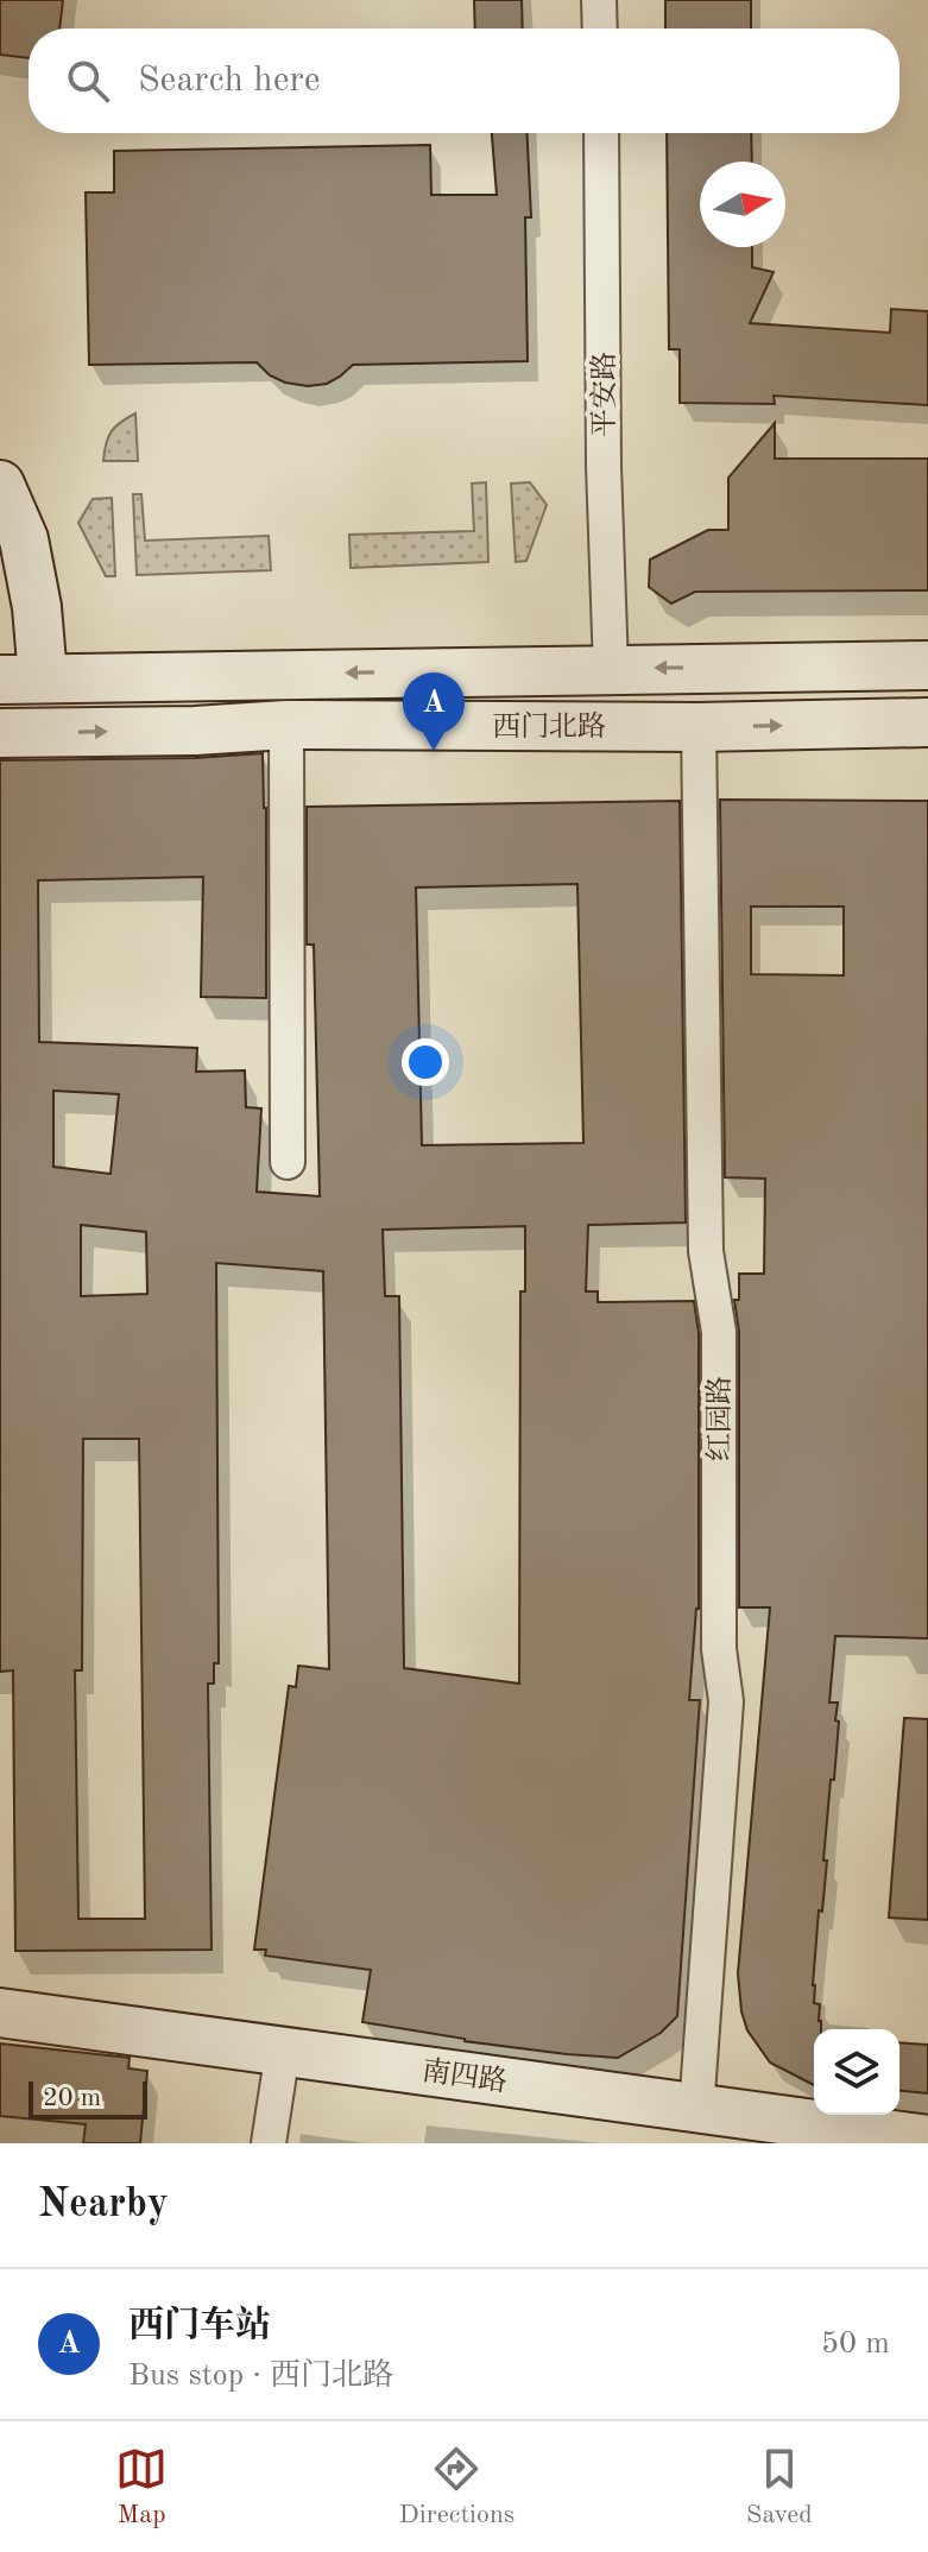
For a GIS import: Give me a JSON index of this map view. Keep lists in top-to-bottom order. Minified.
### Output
{"streets":{"main road":["西门北路","南四路"],"street":["平安路","红园路"]},"crossings":[["平安路","西门北路"],["西门北路","红园路"],["红园路","南四路"]],"scale_bar":"20 m","north":"right","page":{"search":"Search here","pins":"A","scale":"20 m","heading":"Nearby","list":[{"mark":"A","name":"西门车站","note":"Bus stop · 西门北路","value":"50 m"}],"nav":["Map","Directions","Saved"]}}
